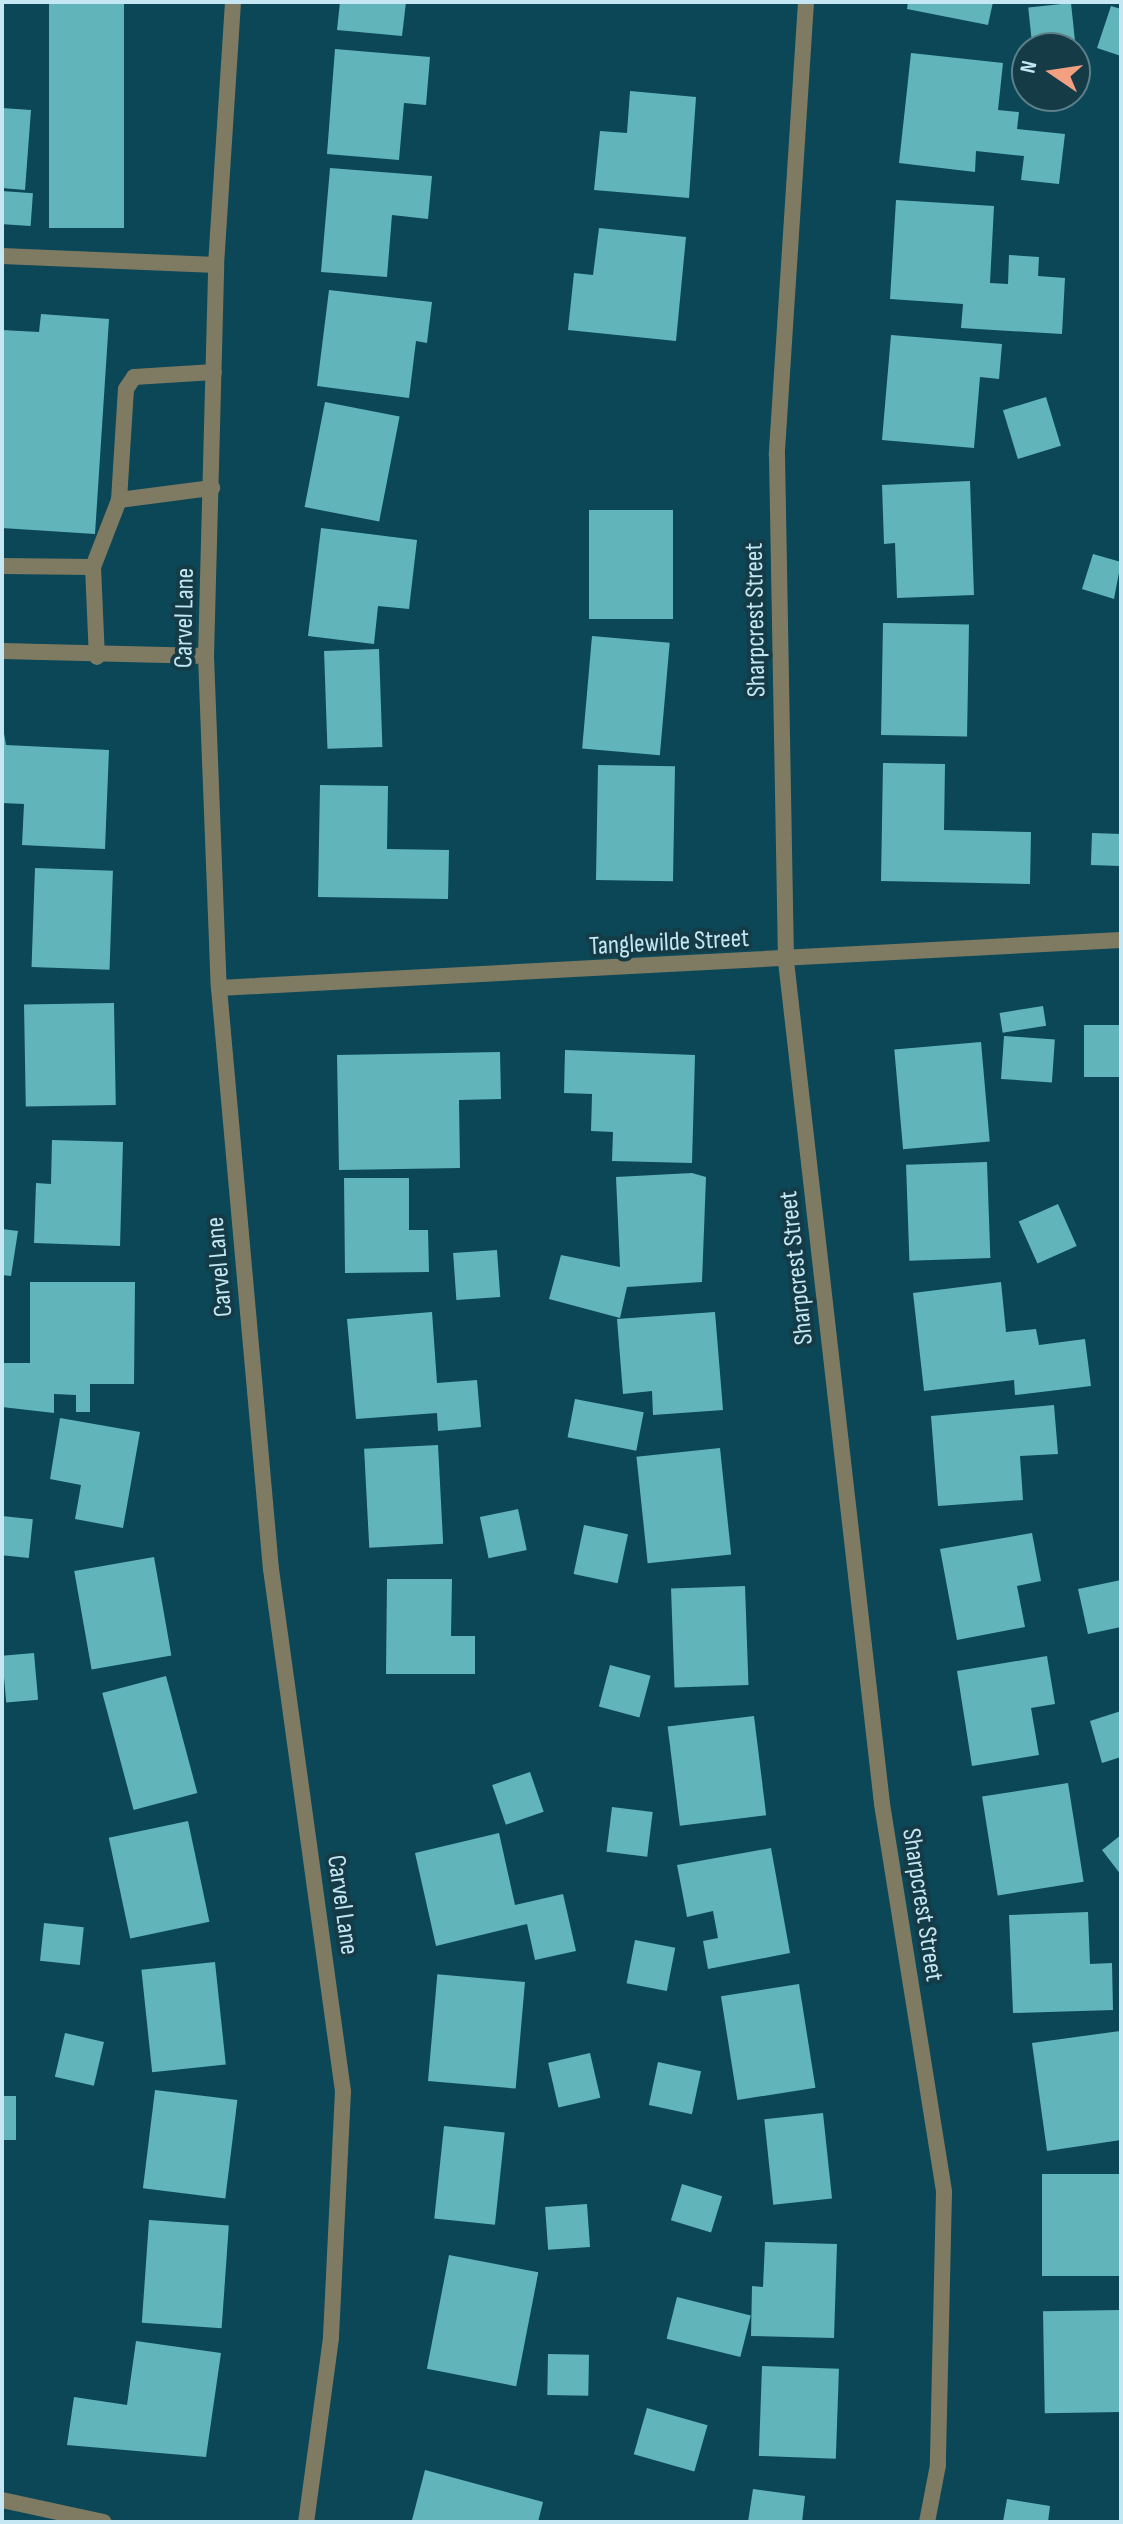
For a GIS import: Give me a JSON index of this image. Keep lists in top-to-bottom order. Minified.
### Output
{"streets":{"street":["Carvel Lane","Sharpcrest Street","Tanglewilde Street"]},"crossings":[["Carvel Lane","Tanglewilde Street"],["Sharpcrest Street","Tanglewilde Street"]],"north":"left"}
